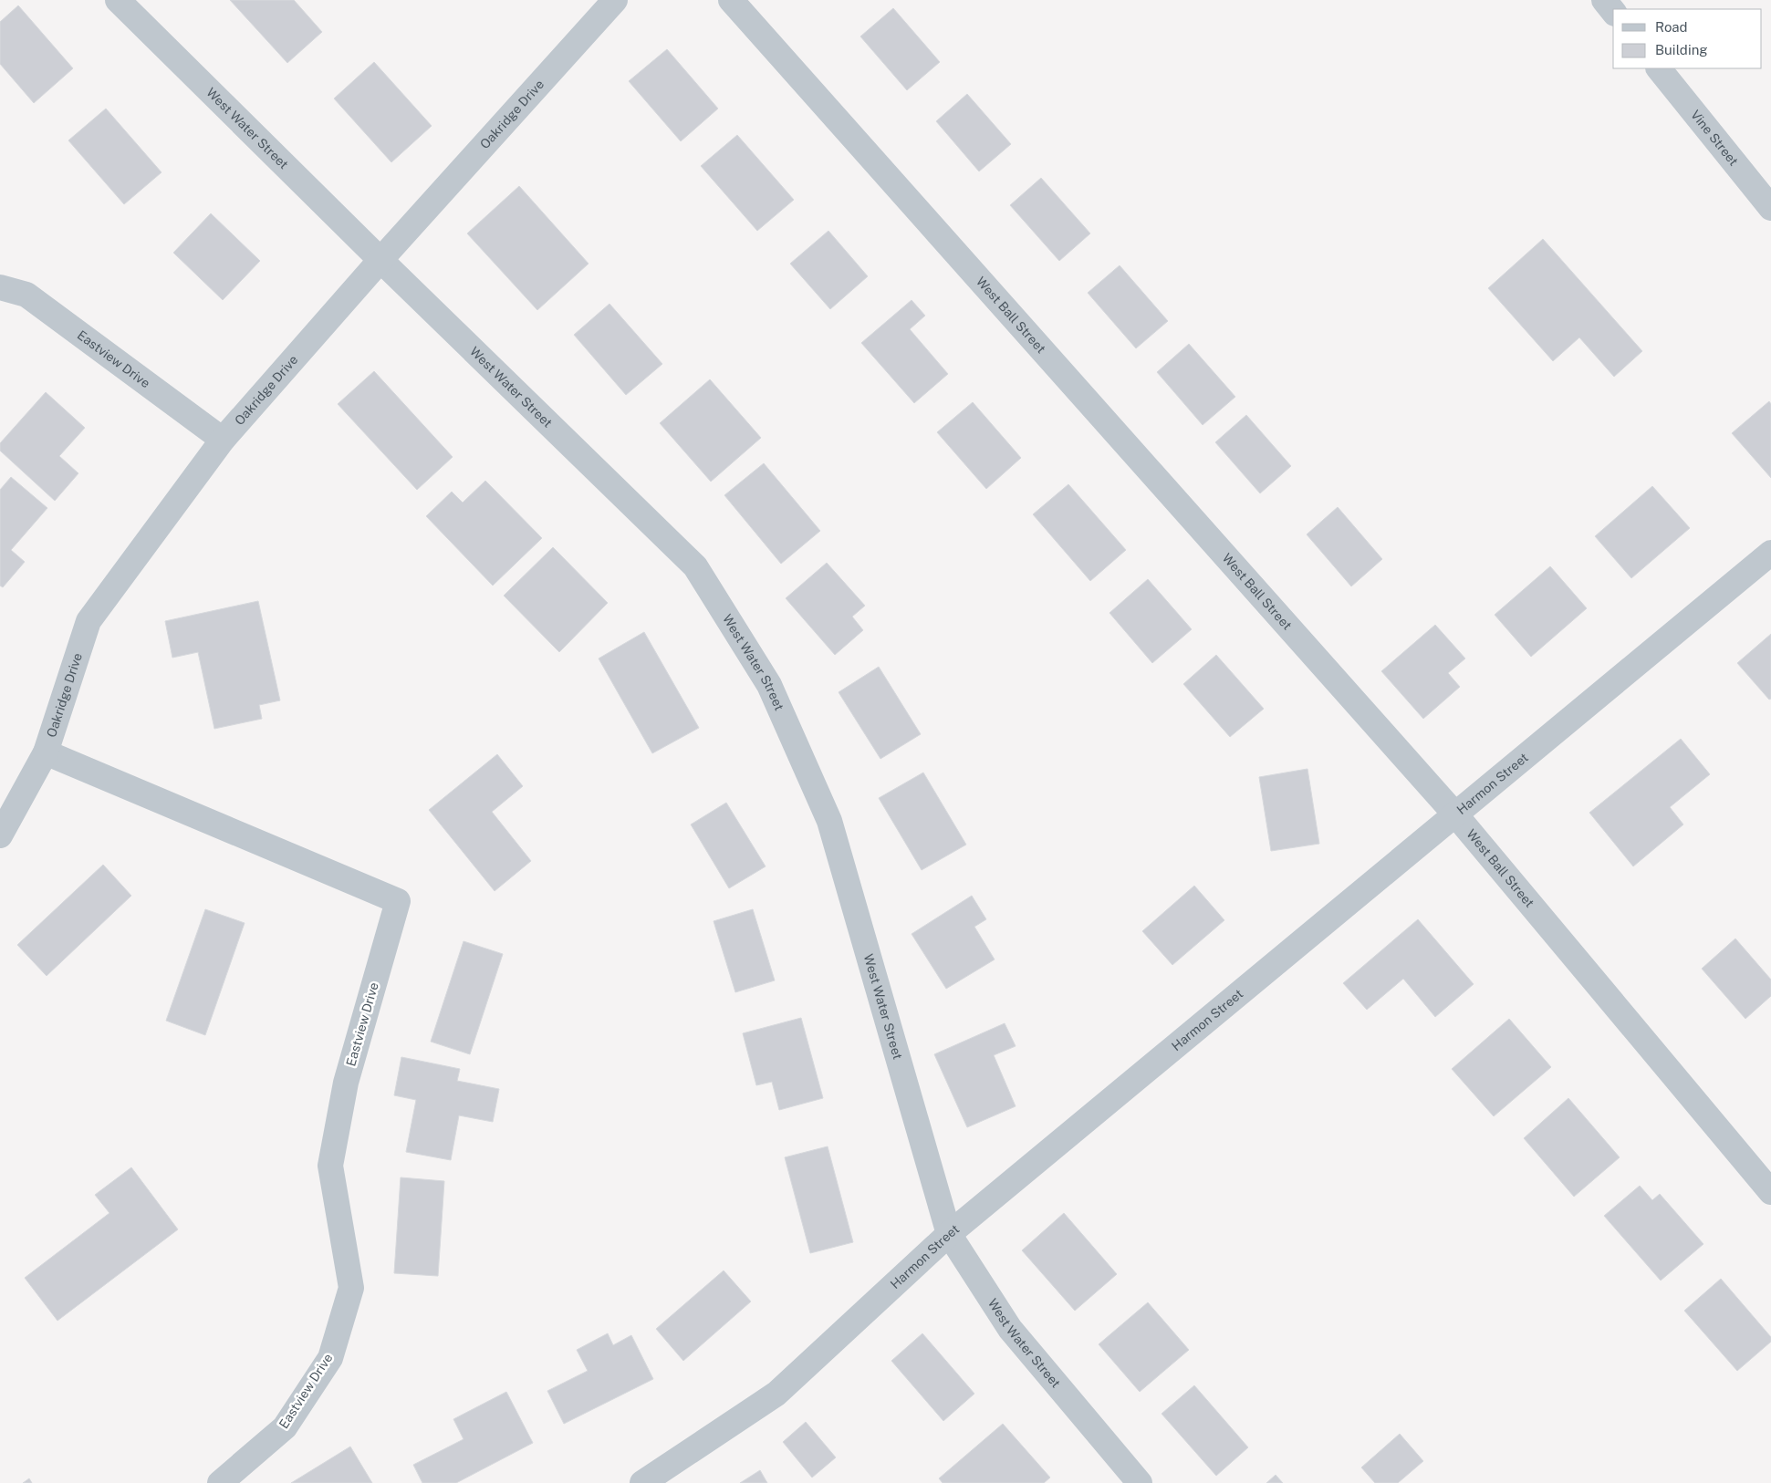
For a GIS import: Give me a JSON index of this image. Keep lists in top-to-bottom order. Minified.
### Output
{"streets":{"street":["Oakridge Drive","West Water Street","Vine Street","West Ball Street","Eastview Drive","Harmon Street"]},"crossings":[["Oakridge Drive","West Water Street"],["Oakridge Drive","Eastview Drive"],["West Water Street","Harmon Street"],["West Ball Street","Harmon Street"]],"legend":["Road","Building"]}
